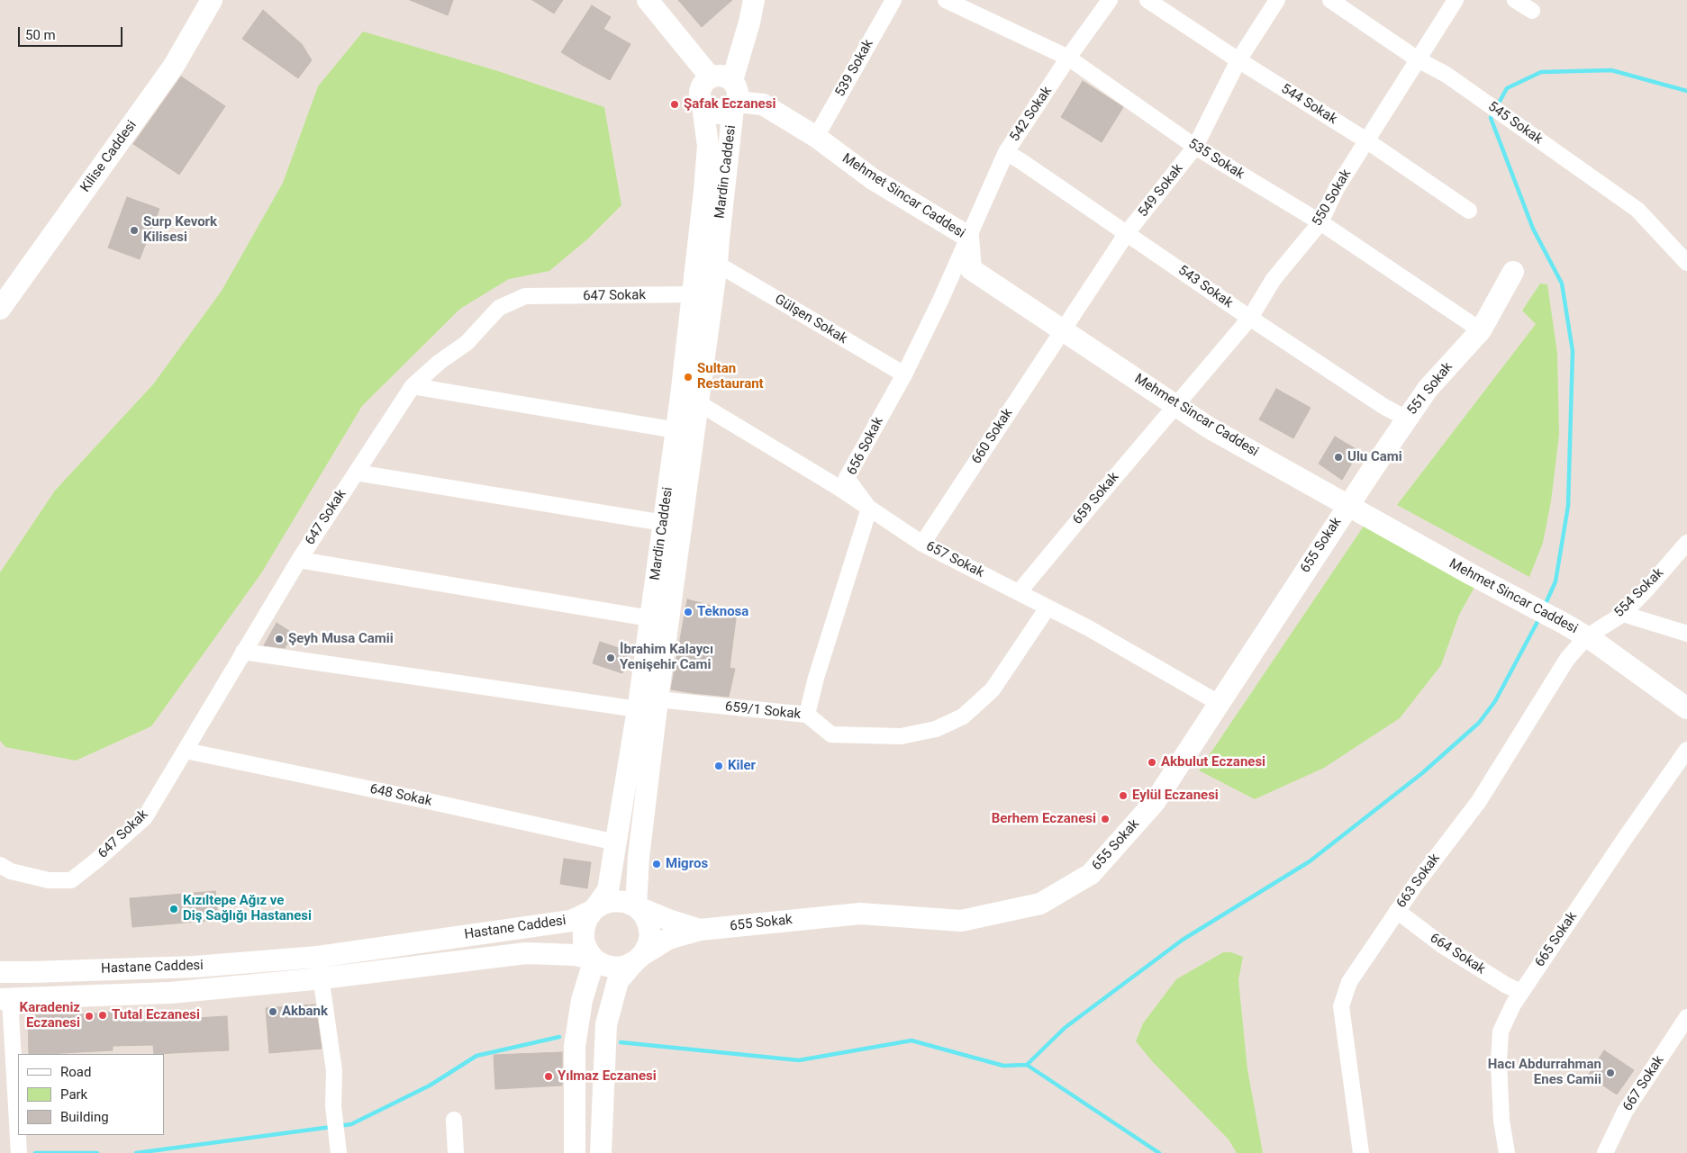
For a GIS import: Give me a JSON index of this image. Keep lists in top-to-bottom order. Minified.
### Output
{"streets":{"street":["539 Sokak","544 Sokak","542 Sokak","545 Sokak","Kilise Caddesi","535 Sokak","Mardin Caddesi","549 Sokak","Mehmet Sincar Caddesi","550 Sokak","543 Sokak","647 Sokak","Gülşen Sokak","551 Sokak","660 Sokak","656 Sokak","659 Sokak","655 Sokak","657 Sokak","554 Sokak","659/1 Sokak","648 Sokak","663 Sokak","Hastane Caddesi","665 Sokak","664 Sokak","667 Sokak"]},"crossings":[["539 Sokak","Mehmet Sincar Caddesi"],["544 Sokak","549 Sokak"],["544 Sokak","550 Sokak"],["542 Sokak","535 Sokak"],["542 Sokak","Mehmet Sincar Caddesi"],["542 Sokak","543 Sokak"],["542 Sokak","656 Sokak"],["545 Sokak","550 Sokak"],["535 Sokak","549 Sokak"],["535 Sokak","550 Sokak"],["535 Sokak","551 Sokak"],["Mardin Caddesi","Mehmet Sincar Caddesi"],["Mardin Caddesi","647 Sokak"],["Mardin Caddesi","Gülşen Sokak"],["Mardin Caddesi","655 Sokak"],["Mardin Caddesi","657 Sokak"],["Mardin Caddesi","659/1 Sokak"],["Mardin Caddesi","648 Sokak"],["Mardin Caddesi","Hastane Caddesi"],["549 Sokak","Mehmet Sincar Caddesi"],["549 Sokak","543 Sokak"],["549 Sokak","660 Sokak"],["Mehmet Sincar Caddesi","550 Sokak"],["Mehmet Sincar Caddesi","551 Sokak"],["Mehmet Sincar Caddesi","660 Sokak"],["Mehmet Sincar Caddesi","656 Sokak"],["Mehmet Sincar Caddesi","659 Sokak"],["Mehmet Sincar Caddesi","655 Sokak"],["Mehmet Sincar Caddesi","554 Sokak"],["Mehmet Sincar Caddesi","663 Sokak"],["550 Sokak","543 Sokak"],["550 Sokak","659 Sokak"],["543 Sokak","551 Sokak"],["647 Sokak","648 Sokak"],["Gülşen Sokak","656 Sokak"],["551 Sokak","655 Sokak"],["660 Sokak","657 Sokak"],["656 Sokak","657 Sokak"],["659 Sokak","657 Sokak"],["655 Sokak","657 Sokak"],["655 Sokak","Hastane Caddesi"],["657 Sokak","659/1 Sokak"],["554 Sokak","663 Sokak"],["663 Sokak","664 Sokak"],["665 Sokak","664 Sokak"]],"places":["Şafak Eczanesi","Surp Kevork Kilisesi","Sultan Restaurant","Ulu Cami","Teknosa","Şeyh Musa Camii","İbrahim Kalaycı Yenişehir Cami","Akbulut Eczanesi","Kiler","Eylül Eczanesi","Berhem Eczanesi","Migros","Kızıltepe Ağız ve Diş Sağlığı Hastanesi","Akbank","Tutal Eczanesi","Karadeniz Eczanesi","Hacı Abdurrahman Enes Camii","Yılmaz Eczanesi"],"legend":["Road","Park","Building"],"scale_bar":"50 m"}
